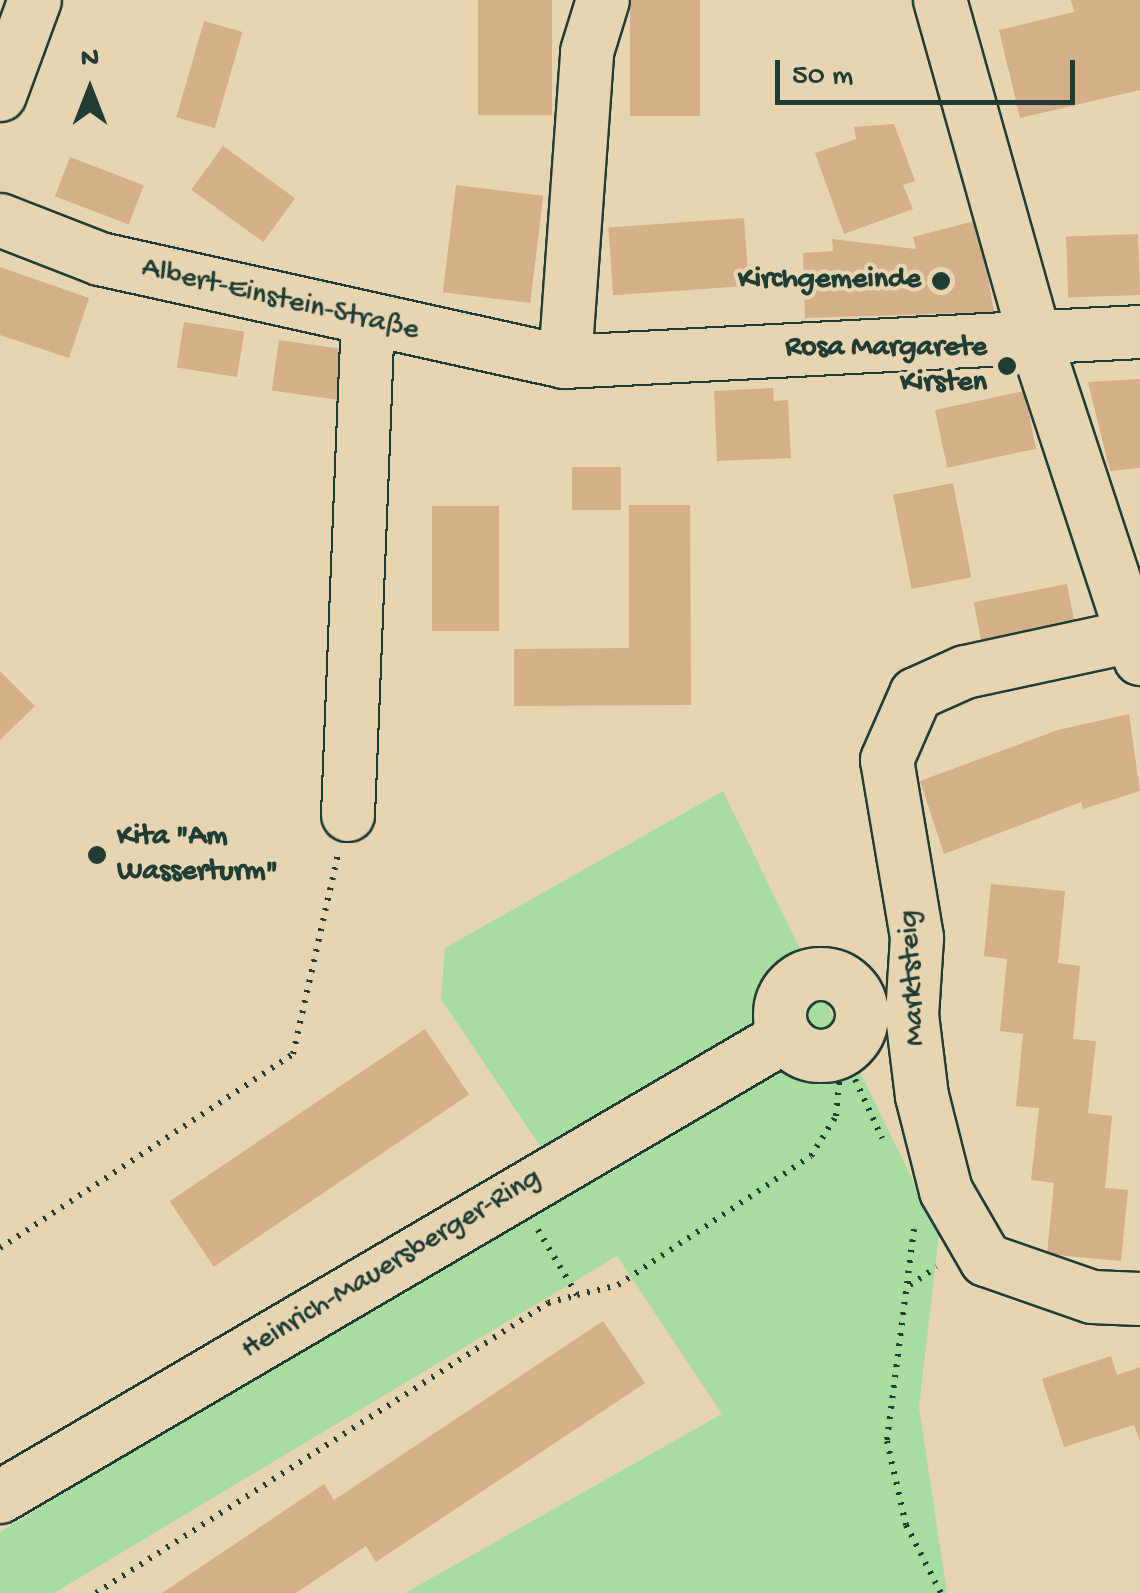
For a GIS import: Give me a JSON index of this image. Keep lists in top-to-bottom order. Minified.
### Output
{"streets":{"street":["Albert-Einstein-Straße","Marktsteig","Heinrich-Mauersberger-Ring"]},"crossings":[["Albert-Einstein-Straße","Marktsteig"]],"places":["Kirchgemeinde","Rosa Margarete Kirsten","Kita \"Am Wasserturm\""],"scale_bar":"50 m","north":"top"}
